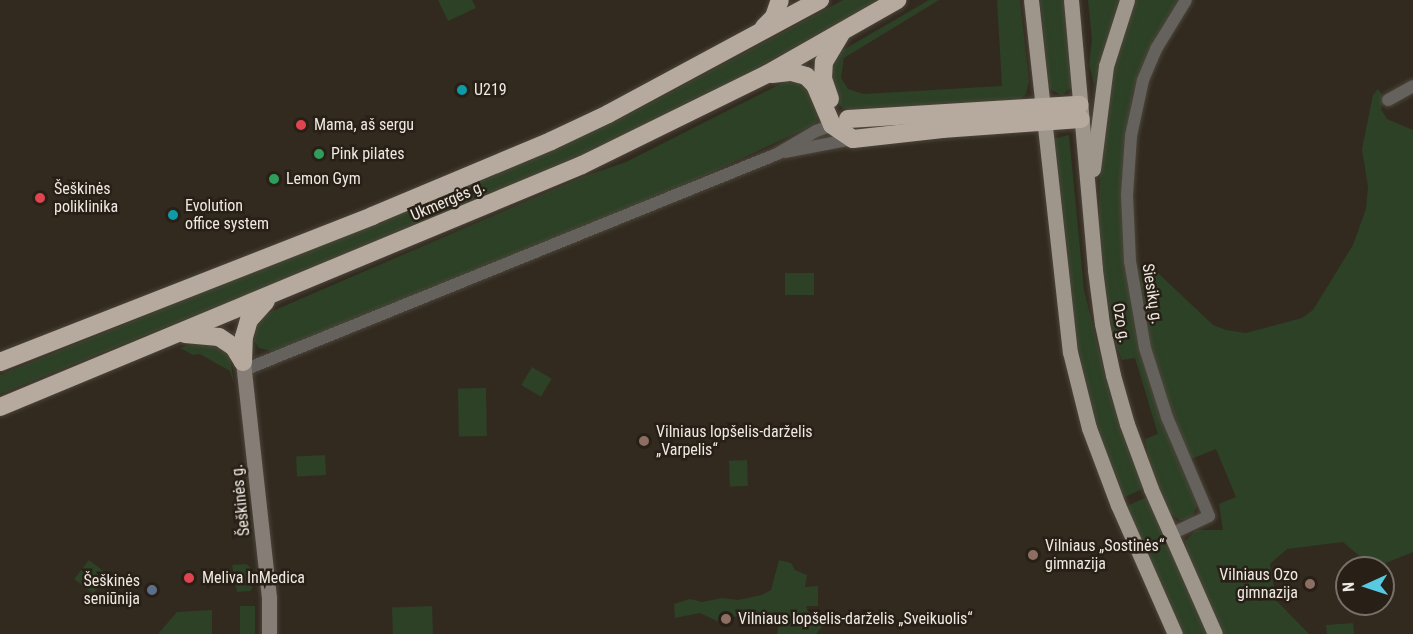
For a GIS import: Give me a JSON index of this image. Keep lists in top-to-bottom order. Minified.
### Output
{"streets":{"highway":["Ukmergės g."],"main road":["Ozo g."],"street":["Siesikų g.","Šeškinės g."]},"crossings":[["Siesikų g.","Ozo g."]],"places":["U219","Mama, aš sergu","Pink pilates","Lemon Gym","Šeškinės poliklinika","Evolution office system","Vilniaus lopšelis-darželis „Varpelis“","Vilniaus „Sostinės“ gimnazija","Meliva InMedica","Vilniaus Ozo gimnazija","Šeškinės seniūnija","Vilniaus lopšelis-darželis „Sveikuolis“"],"north":"left"}
